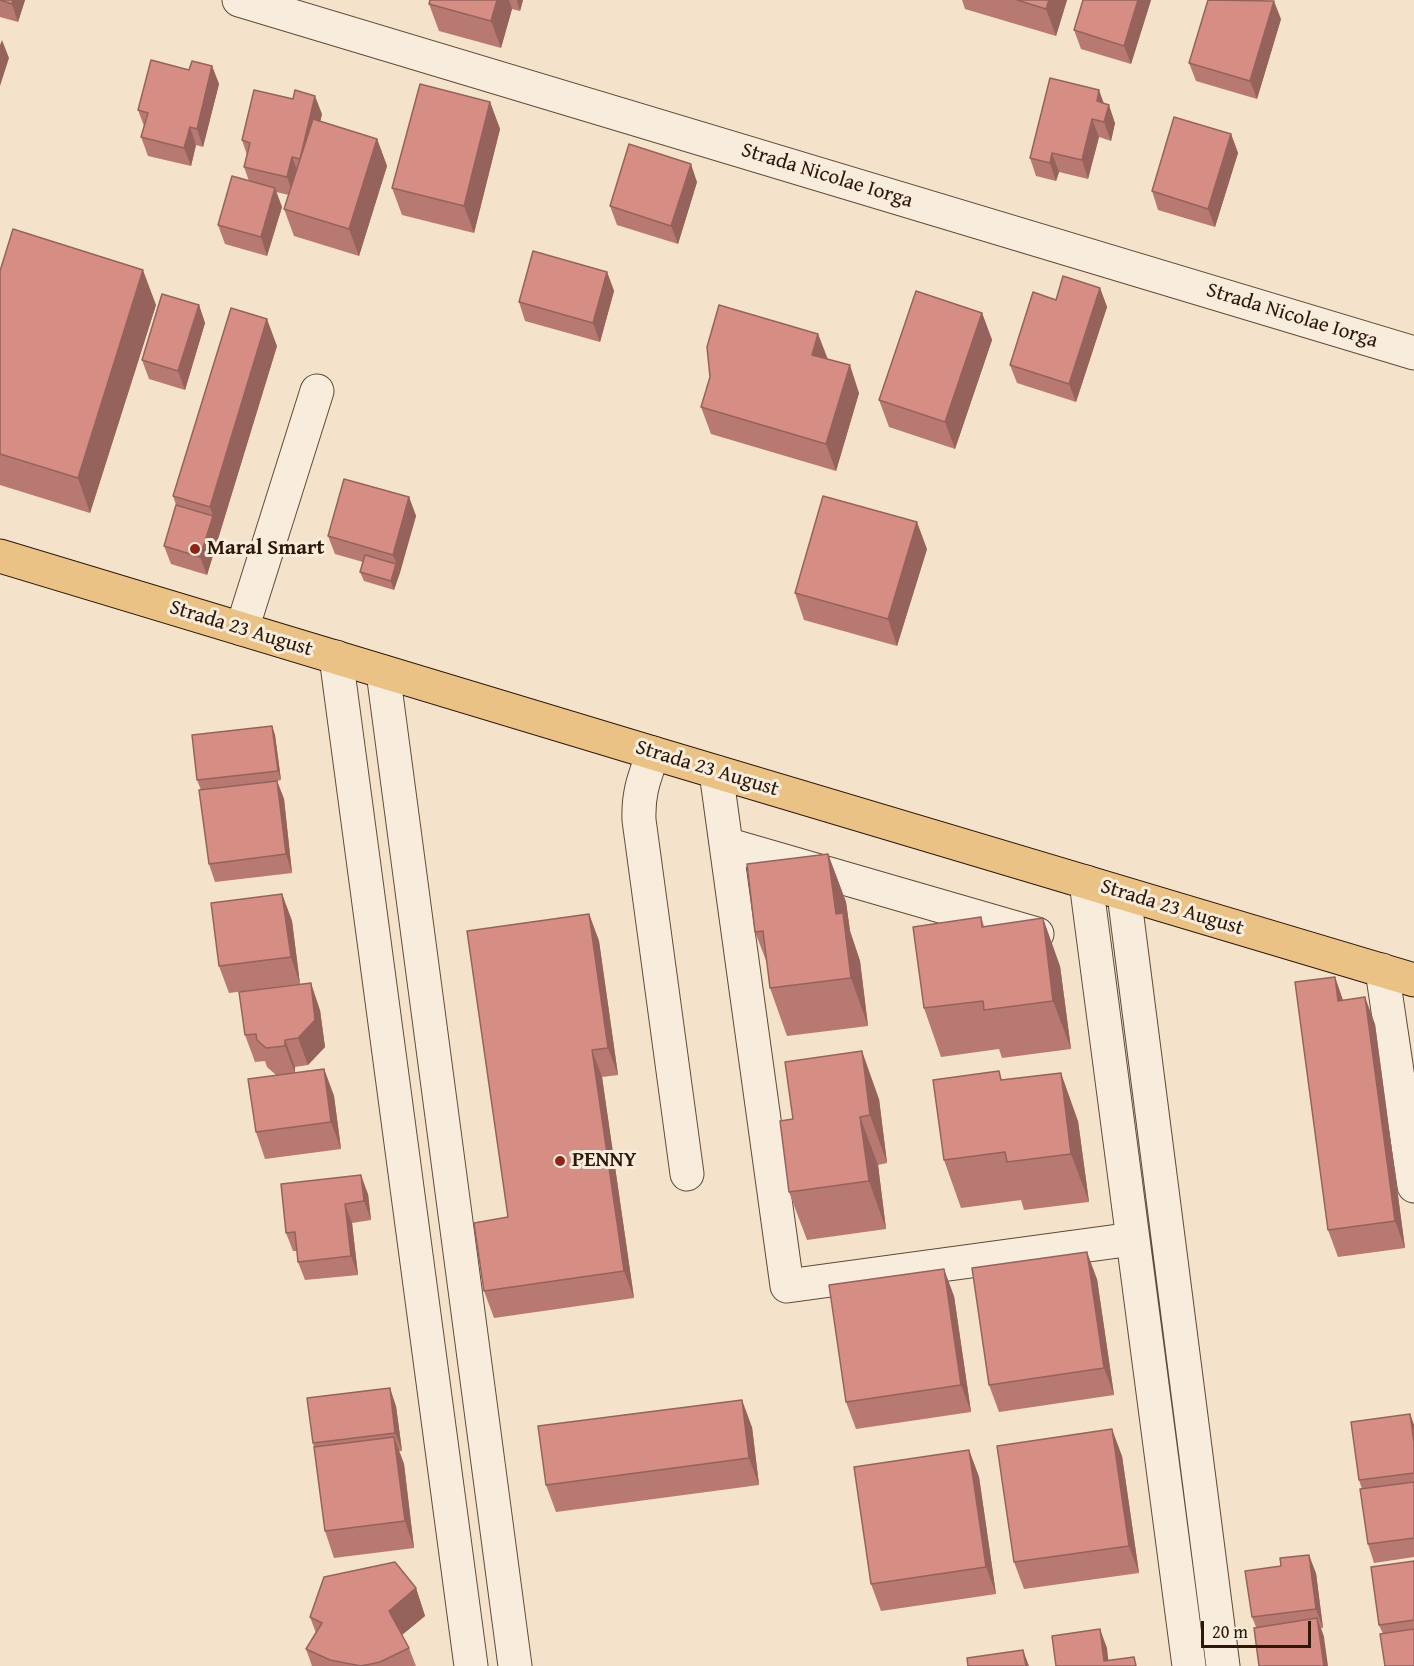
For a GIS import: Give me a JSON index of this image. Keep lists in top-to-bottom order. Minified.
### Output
{"streets":{"main road":["Strada 23 August"],"street":["Strada Nicolae Iorga"]},"places":["Maral Smart","PENNY"],"scale_bar":"20 m"}
